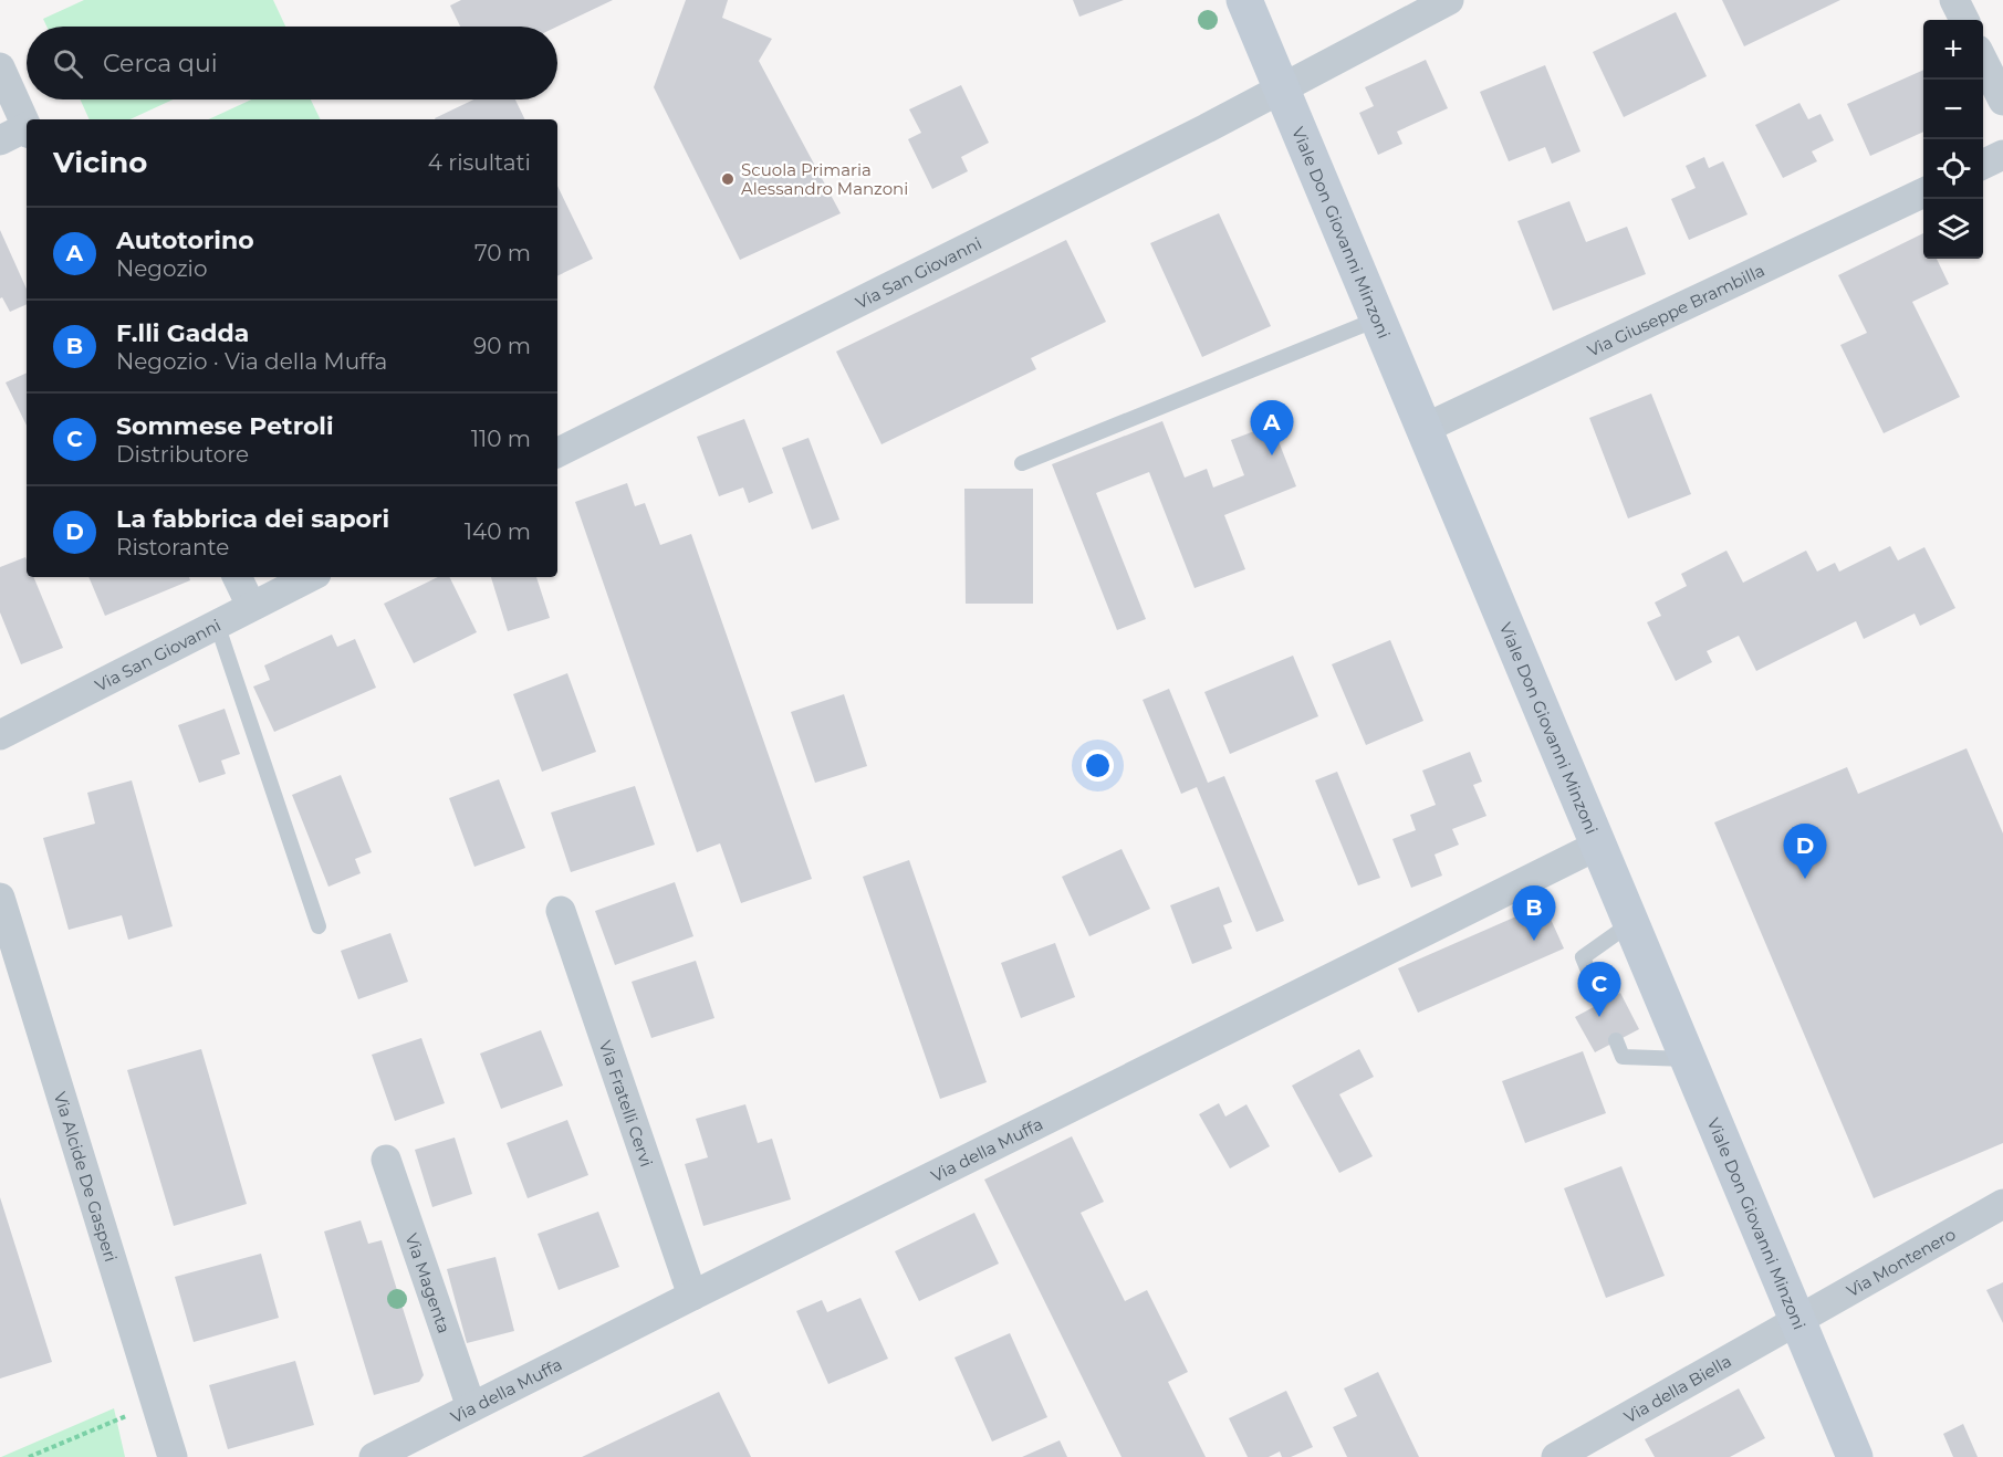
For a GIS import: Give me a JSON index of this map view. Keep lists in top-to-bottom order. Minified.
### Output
{"streets":{"street":["Viale Don Giovanni Minzoni","Via San Giovanni","Via Giuseppe Brambilla","Via Fratelli Cervi","Via della Muffa","Via Alcide De Gasperi","Via Montenero","Via Magenta","Via della Biella"]},"crossings":[["Viale Don Giovanni Minzoni","Via San Giovanni"],["Viale Don Giovanni Minzoni","Via Giuseppe Brambilla"],["Viale Don Giovanni Minzoni","Via della Muffa"],["Viale Don Giovanni Minzoni","Via Montenero"],["Viale Don Giovanni Minzoni","Via della Biella"],["Via Fratelli Cervi","Via della Muffa"],["Via della Muffa","Via Magenta"],["Via Montenero","Via della Biella"]],"places":["Scuola Primaria Alessandro Manzoni"],"page":{"map_buttons":["+","−"],"search":"Cerca qui","heading":["Vicino","4 risultati"],"list":[{"mark":"A","name":"Autotorino","note":"Negozio","value":"70 m"},{"mark":"B","name":"F.lli Gadda","note":"Negozio · Via della Muffa","value":"90 m"},{"mark":"C","name":"Sommese Petroli","note":"Distributore","value":"110 m"},{"mark":"D","name":"La fabbrica dei sapori","note":"Ristorante","value":"140 m"}],"pins":["A","D","B","C"]}}
